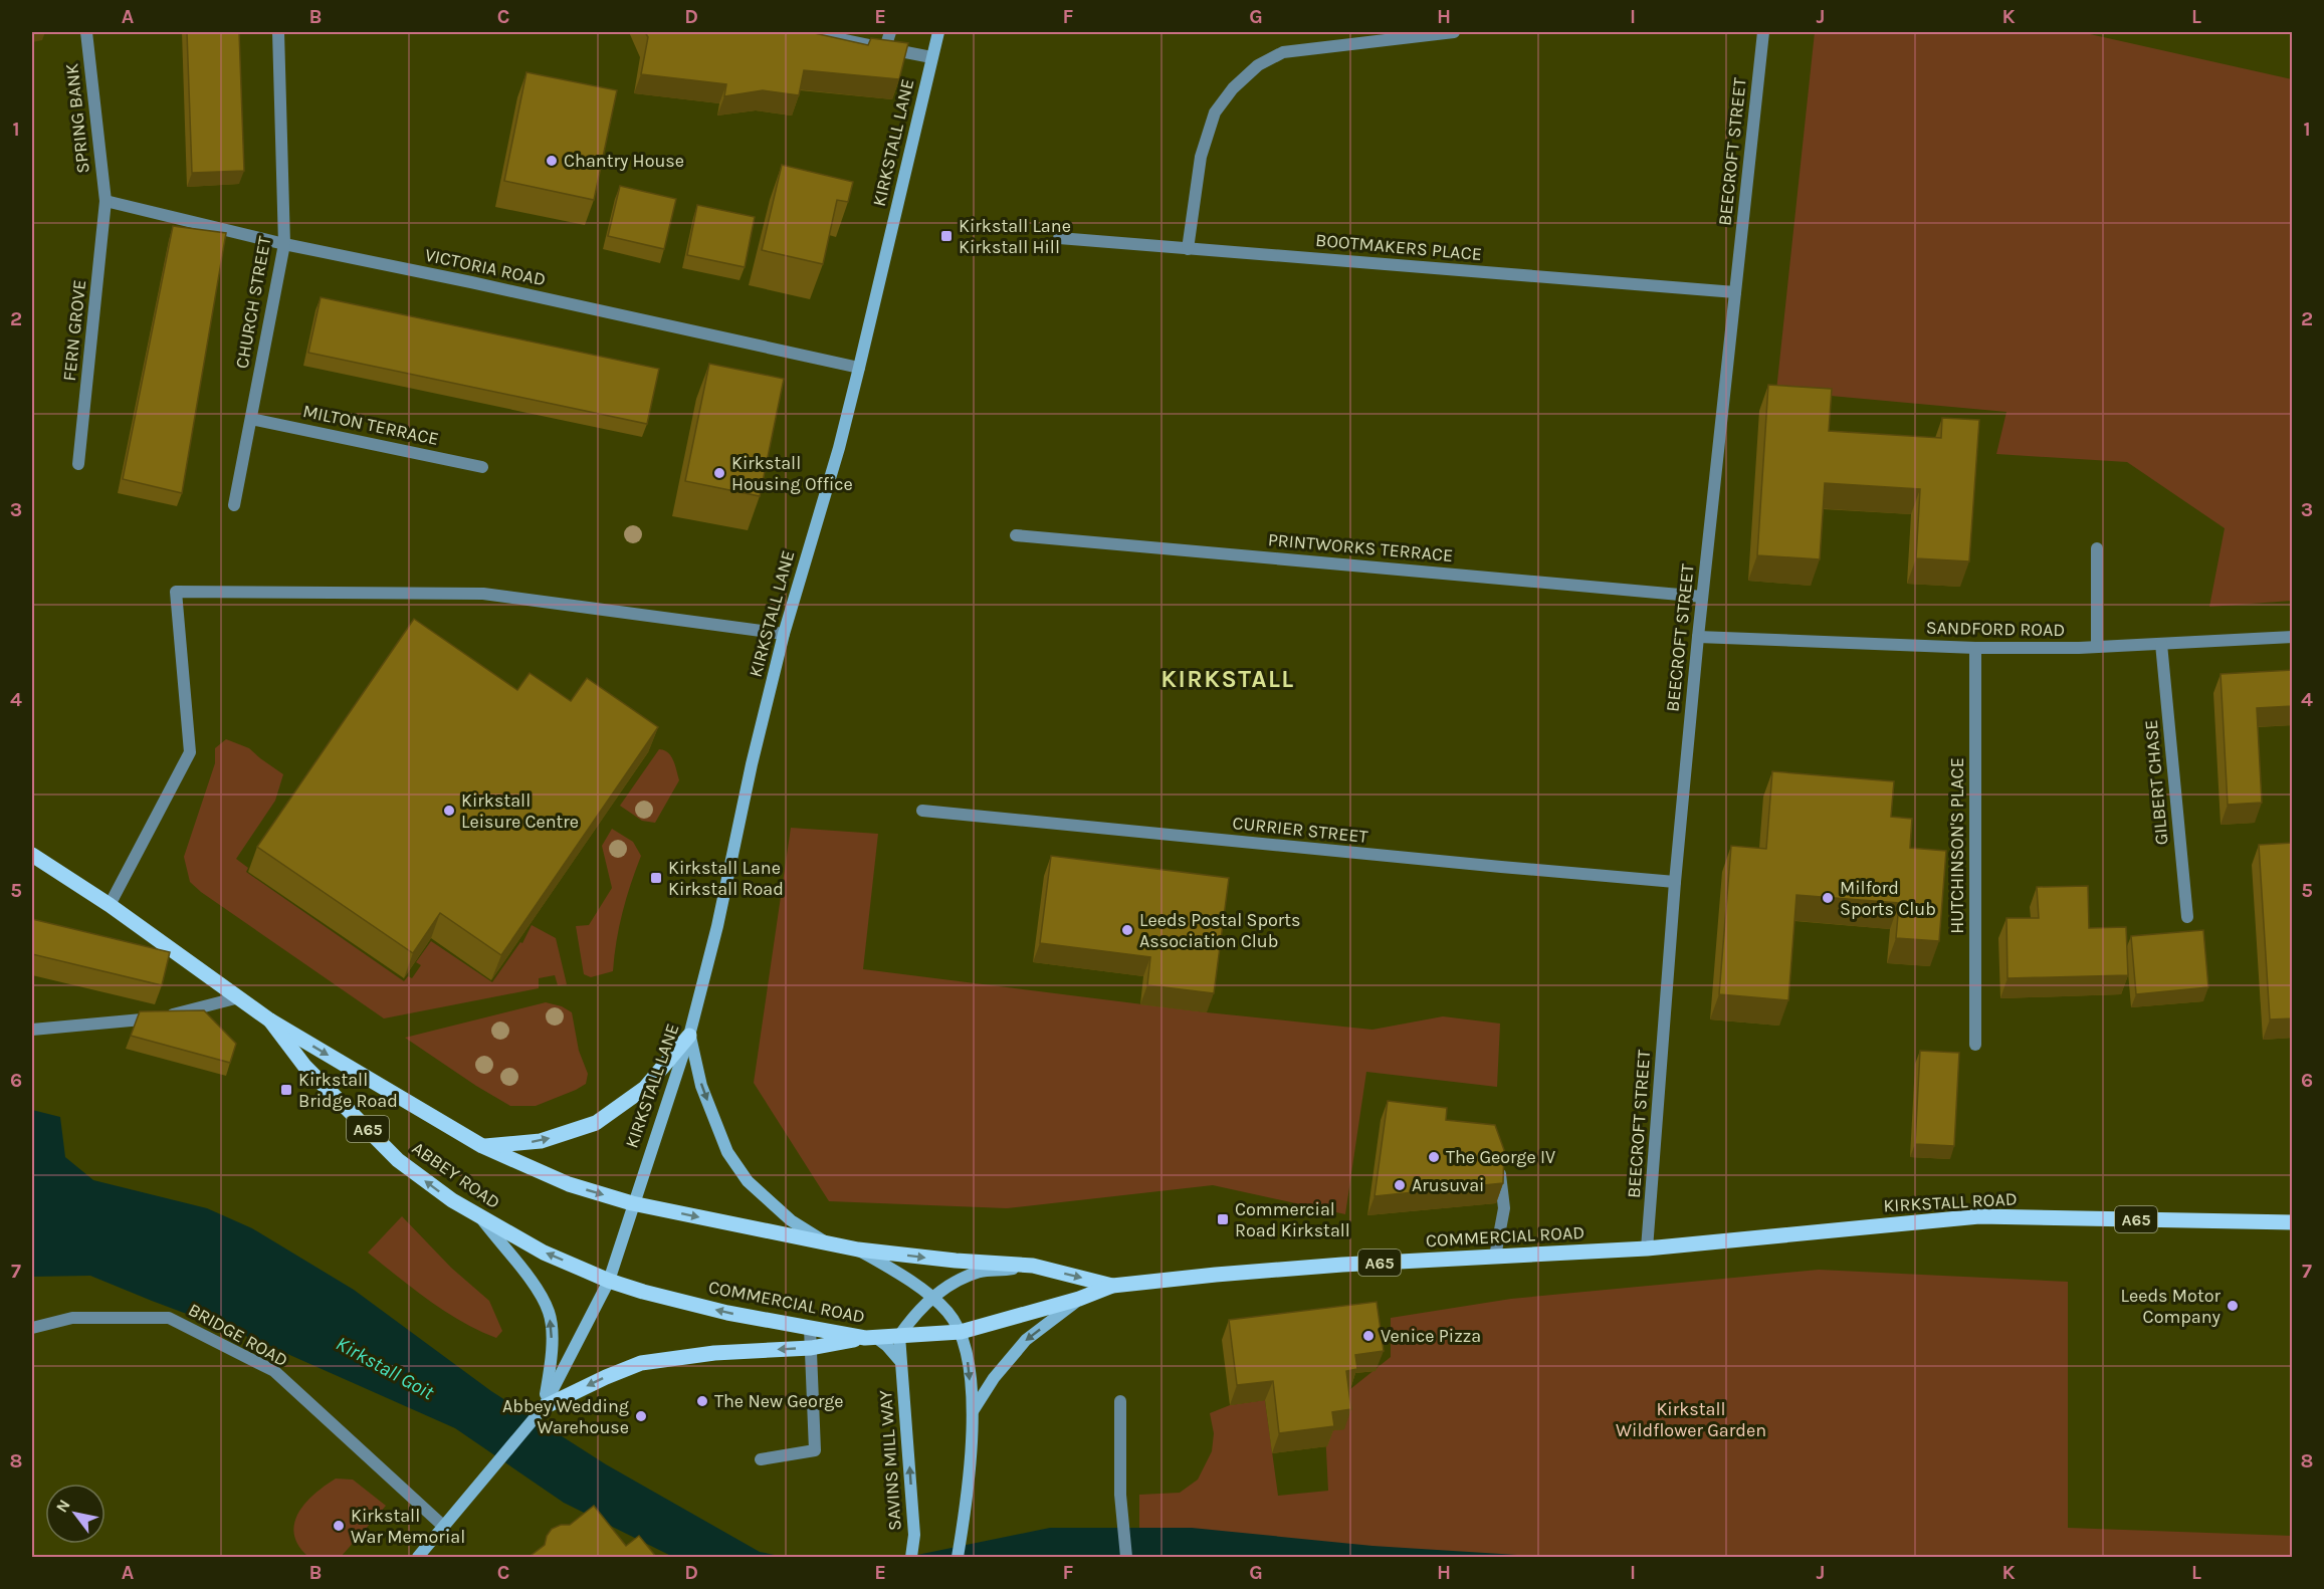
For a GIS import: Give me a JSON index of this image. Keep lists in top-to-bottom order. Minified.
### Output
{"streets":{"main road":["KIRKSTALL LANE","A65","ABBEY ROAD","KIRKSTALL ROAD","COMMERCIAL ROAD","SAVINS MILL WAY"],"street":["SPRING BANK","BEECROFT STREET","BOOTMAKERS PLACE","VICTORIA ROAD","CHURCH STREET","FERN GROVE","MILTON TERRACE","PRINTWORKS TERRACE","SANDFORD ROAD","GILBERT CHASE","CURRIER STREET","HUTCHINSON'S PLACE","BRIDGE ROAD"]},"crossings":[["SPRING BANK","VICTORIA ROAD"],["SPRING BANK","FERN GROVE"],["KIRKSTALL LANE","VICTORIA ROAD"],["KIRKSTALL LANE","ABBEY ROAD"],["KIRKSTALL LANE","COMMERCIAL ROAD"],["BEECROFT STREET","BOOTMAKERS PLACE"],["BEECROFT STREET","PRINTWORKS TERRACE"],["BEECROFT STREET","SANDFORD ROAD"],["BEECROFT STREET","CURRIER STREET"],["BEECROFT STREET","KIRKSTALL ROAD"],["BEECROFT STREET","COMMERCIAL ROAD"],["VICTORIA ROAD","CHURCH STREET"],["VICTORIA ROAD","FERN GROVE"],["CHURCH STREET","MILTON TERRACE"],["SANDFORD ROAD","GILBERT CHASE"],["SANDFORD ROAD","HUTCHINSON'S PLACE"],["ABBEY ROAD","COMMERCIAL ROAD"],["KIRKSTALL ROAD","COMMERCIAL ROAD"],["COMMERCIAL ROAD","SAVINS MILL WAY"]],"districts":["KIRKSTALL"],"water":["Kirkstall Goit"],"parks":["Kirkstall Wildflower Garden"],"places":{"other":["Chantry House","Kirkstall Housing Office","Kirkstall Leisure Centre","Milford Sports Club","Leeds Postal Sports Association Club","The George IV","Arusuvai","Leeds Motor Company","Venice Pizza","The New George","Abbey Wedding Warehouse","Kirkstall War Memorial"],"transit":["Kirkstall Lane Kirkstall Hill","Kirkstall Lane Kirkstall Road","Kirkstall Bridge Road","Commercial Road Kirkstall"]},"north":"top left","grid":{"columns":["A","B","C","D","E","F","G","H","I","J","K","L"],"rows":["1","2","3","4","5","6","7","8"]}}
